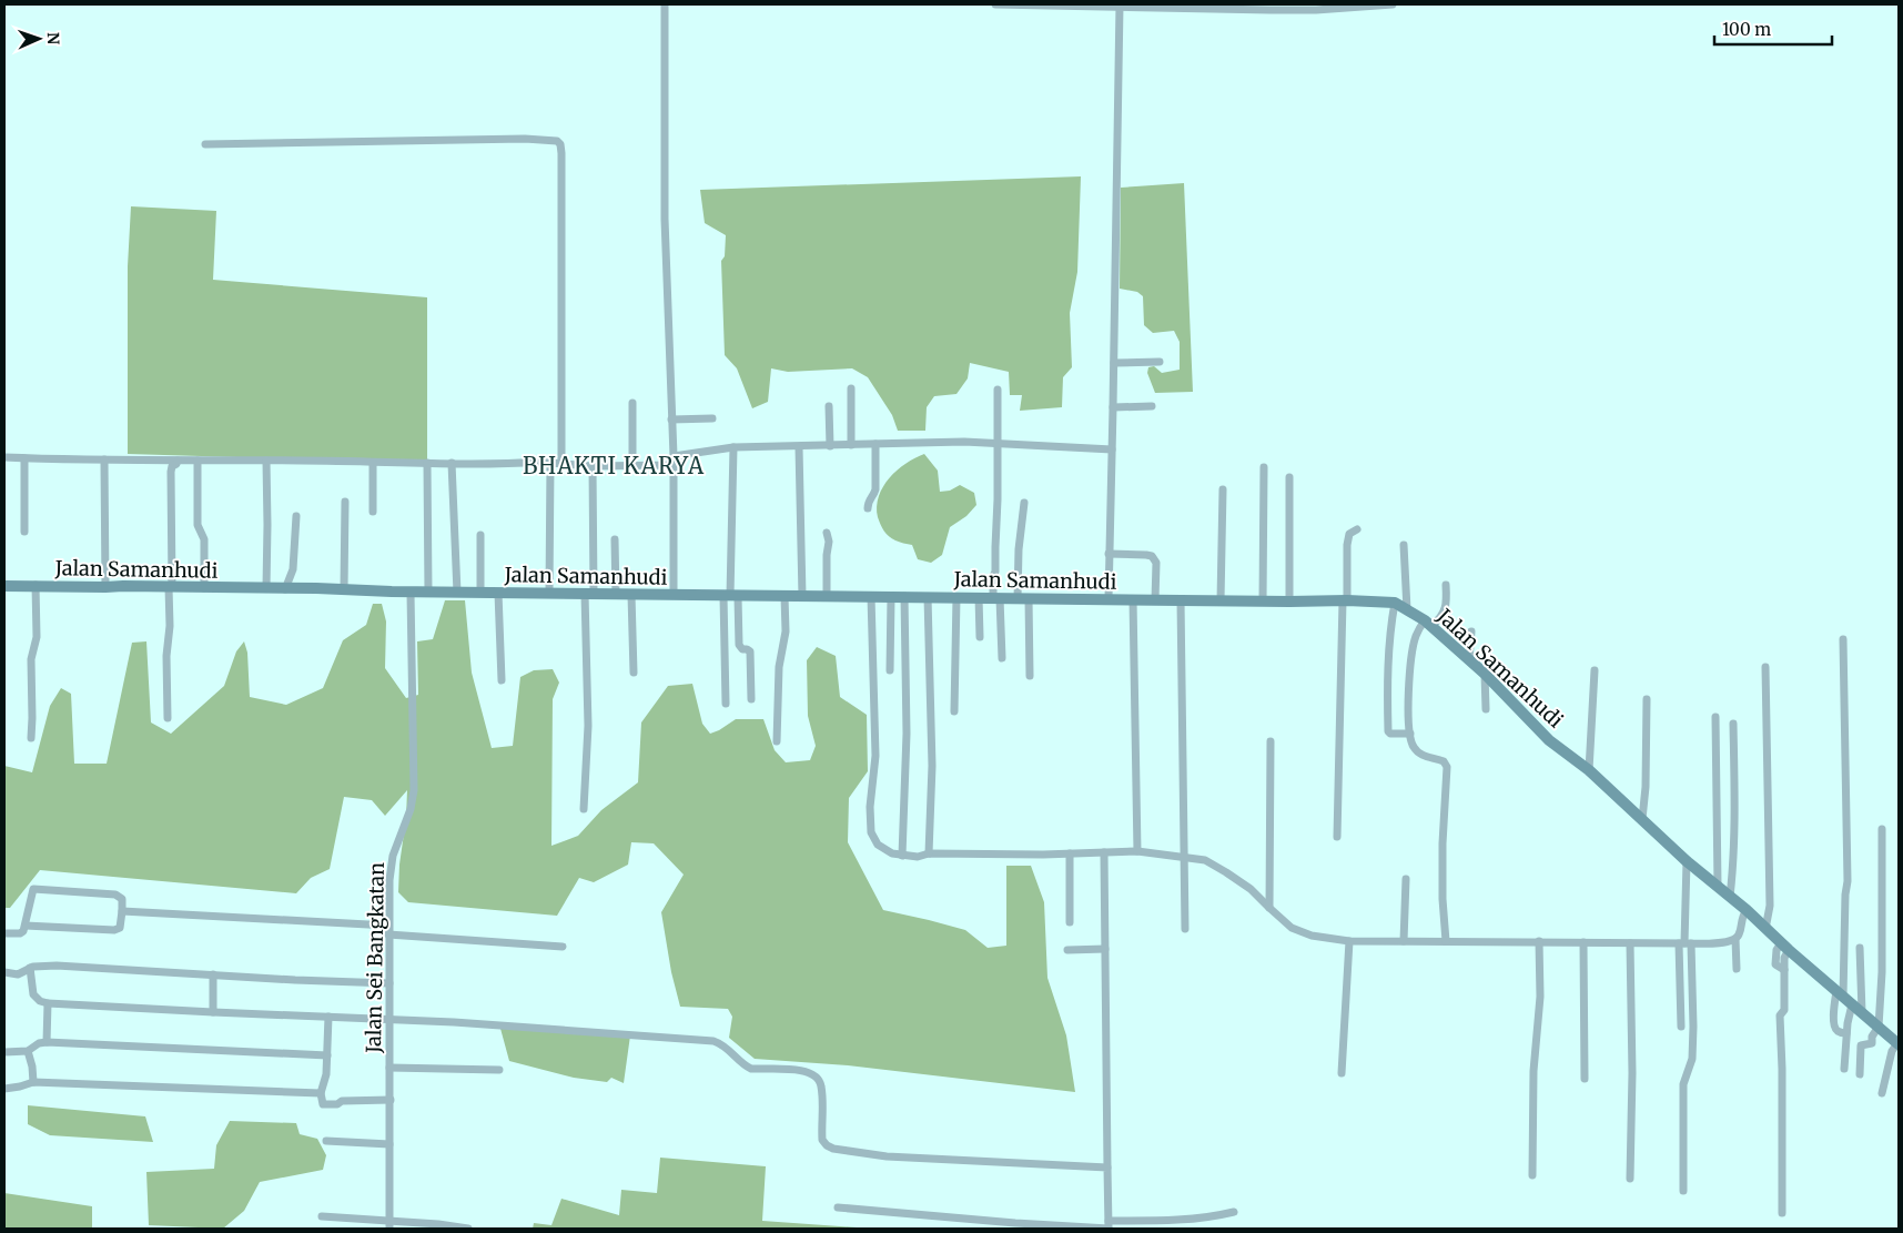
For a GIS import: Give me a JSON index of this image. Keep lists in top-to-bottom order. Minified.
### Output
{"streets":{"street":["Jalan Samanhudi","Jalan Sei Bangkatan"]},"crossings":[["Jalan Samanhudi","Jalan Sei Bangkatan"]],"districts":["BHAKTI KARYA"],"scale_bar":"100 m","north":"right"}
